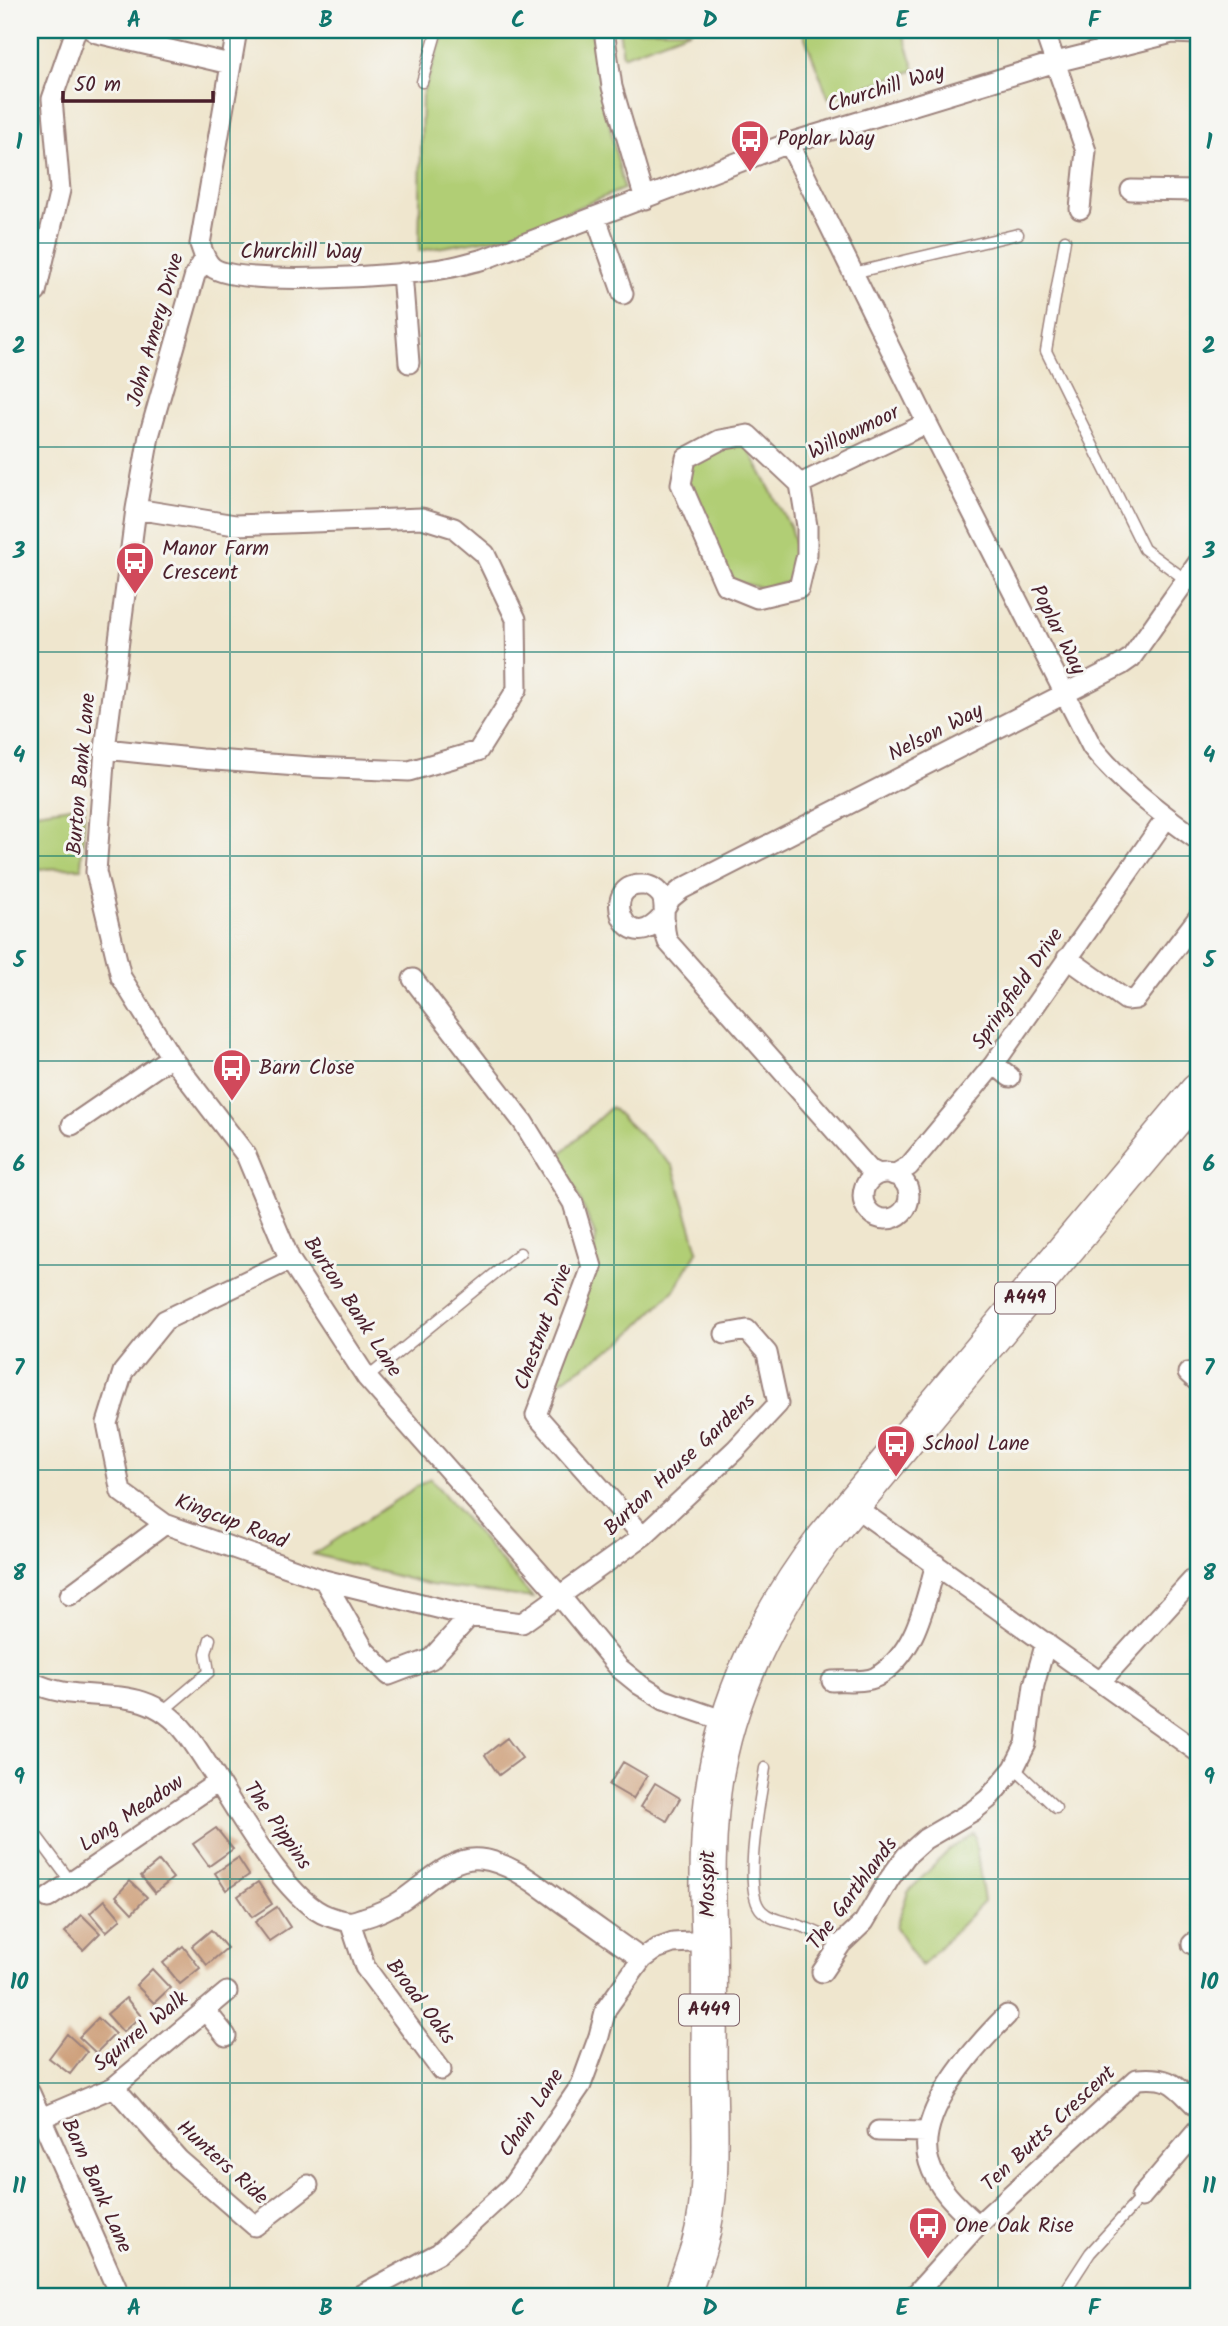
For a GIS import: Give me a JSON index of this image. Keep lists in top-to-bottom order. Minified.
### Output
{"streets":{"highway":["A449","Mosspit"],"street":["Churchill Way","John Amery Drive","Willowmoor","Poplar Way","Nelson Way","Burton Bank Lane","Springfield Drive","Chestnut Drive","Burton House Gardens","Kingcup Road","Long Meadow","The Pippins","The Garthlands","Broad Oaks","Squirrel Walk","Chain Lane","Ten Butts Crescent","Hunters Ride","Barn Bank Lane"]},"crossings":[["Churchill Way","John Amery Drive"],["Churchill Way","Poplar Way"],["John Amery Drive","Burton Bank Lane"],["Willowmoor","Poplar Way"],["Poplar Way","Nelson Way"],["Poplar Way","Springfield Drive"],["Nelson Way","Springfield Drive"],["Burton Bank Lane","Burton House Gardens"],["Burton Bank Lane","Kingcup Road"],["Burton Bank Lane","Mosspit"],["A449","Mosspit"],["Chestnut Drive","Burton House Gardens"],["Burton House Gardens","Kingcup Road"],["Long Meadow","The Pippins"],["The Pippins","Broad Oaks"],["Mosspit","Chain Lane"],["Squirrel Walk","Hunters Ride"],["Squirrel Walk","Barn Bank Lane"]],"places":{"bus stop":["Poplar Way","Manor Farm Crescent","Barn Close","School Lane","One Oak Rise"]},"scale_bar":"50 m","grid":{"columns":["A","B","C","D","E","F"],"rows":["1","2","3","4","5","6","7","8","9","10","11"]}}
